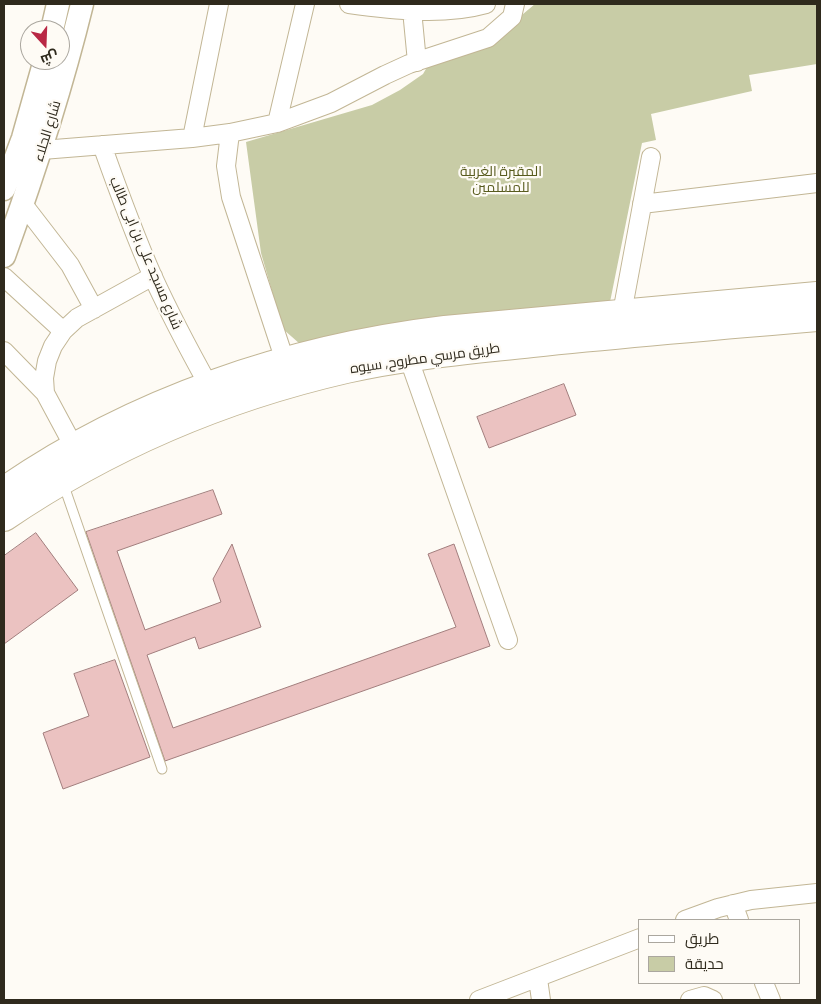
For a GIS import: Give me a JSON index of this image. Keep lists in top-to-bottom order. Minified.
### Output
{"streets":{"main road":["طريق مرسي مطروح, سيوه"],"street":["شارع الجلاء","شارع مسجد على بن ابى طالب"]},"crossings":[["شارع مسجد على بن ابى طالب","طريق مرسي مطروح, سيوه"]],"parks":["المقبرة الغربية للمسلمين"],"legend":["طريق","حديقة"],"north":"bottom"}
